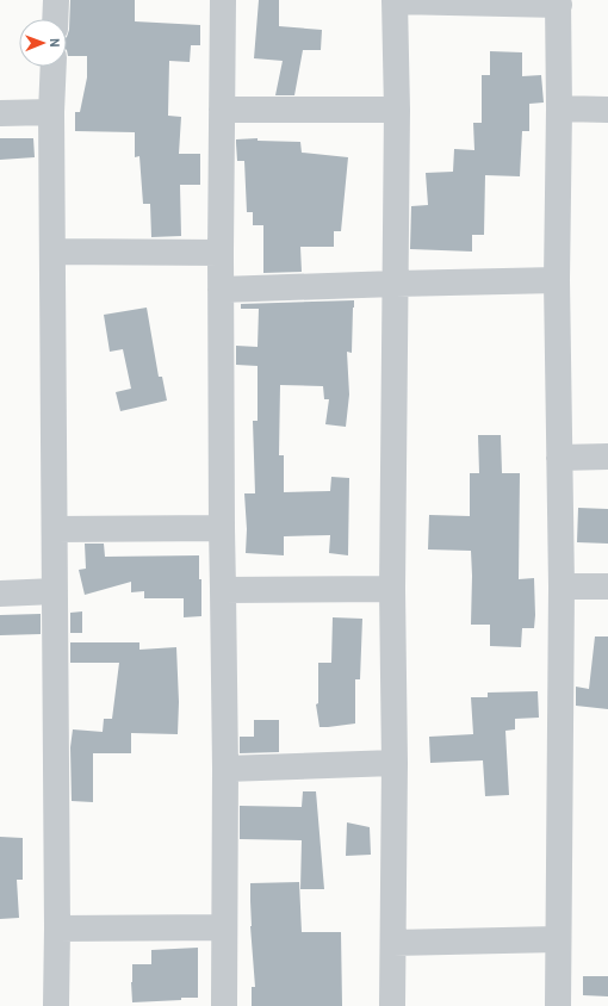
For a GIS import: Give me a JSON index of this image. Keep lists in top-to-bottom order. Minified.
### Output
{"north":"right"}
